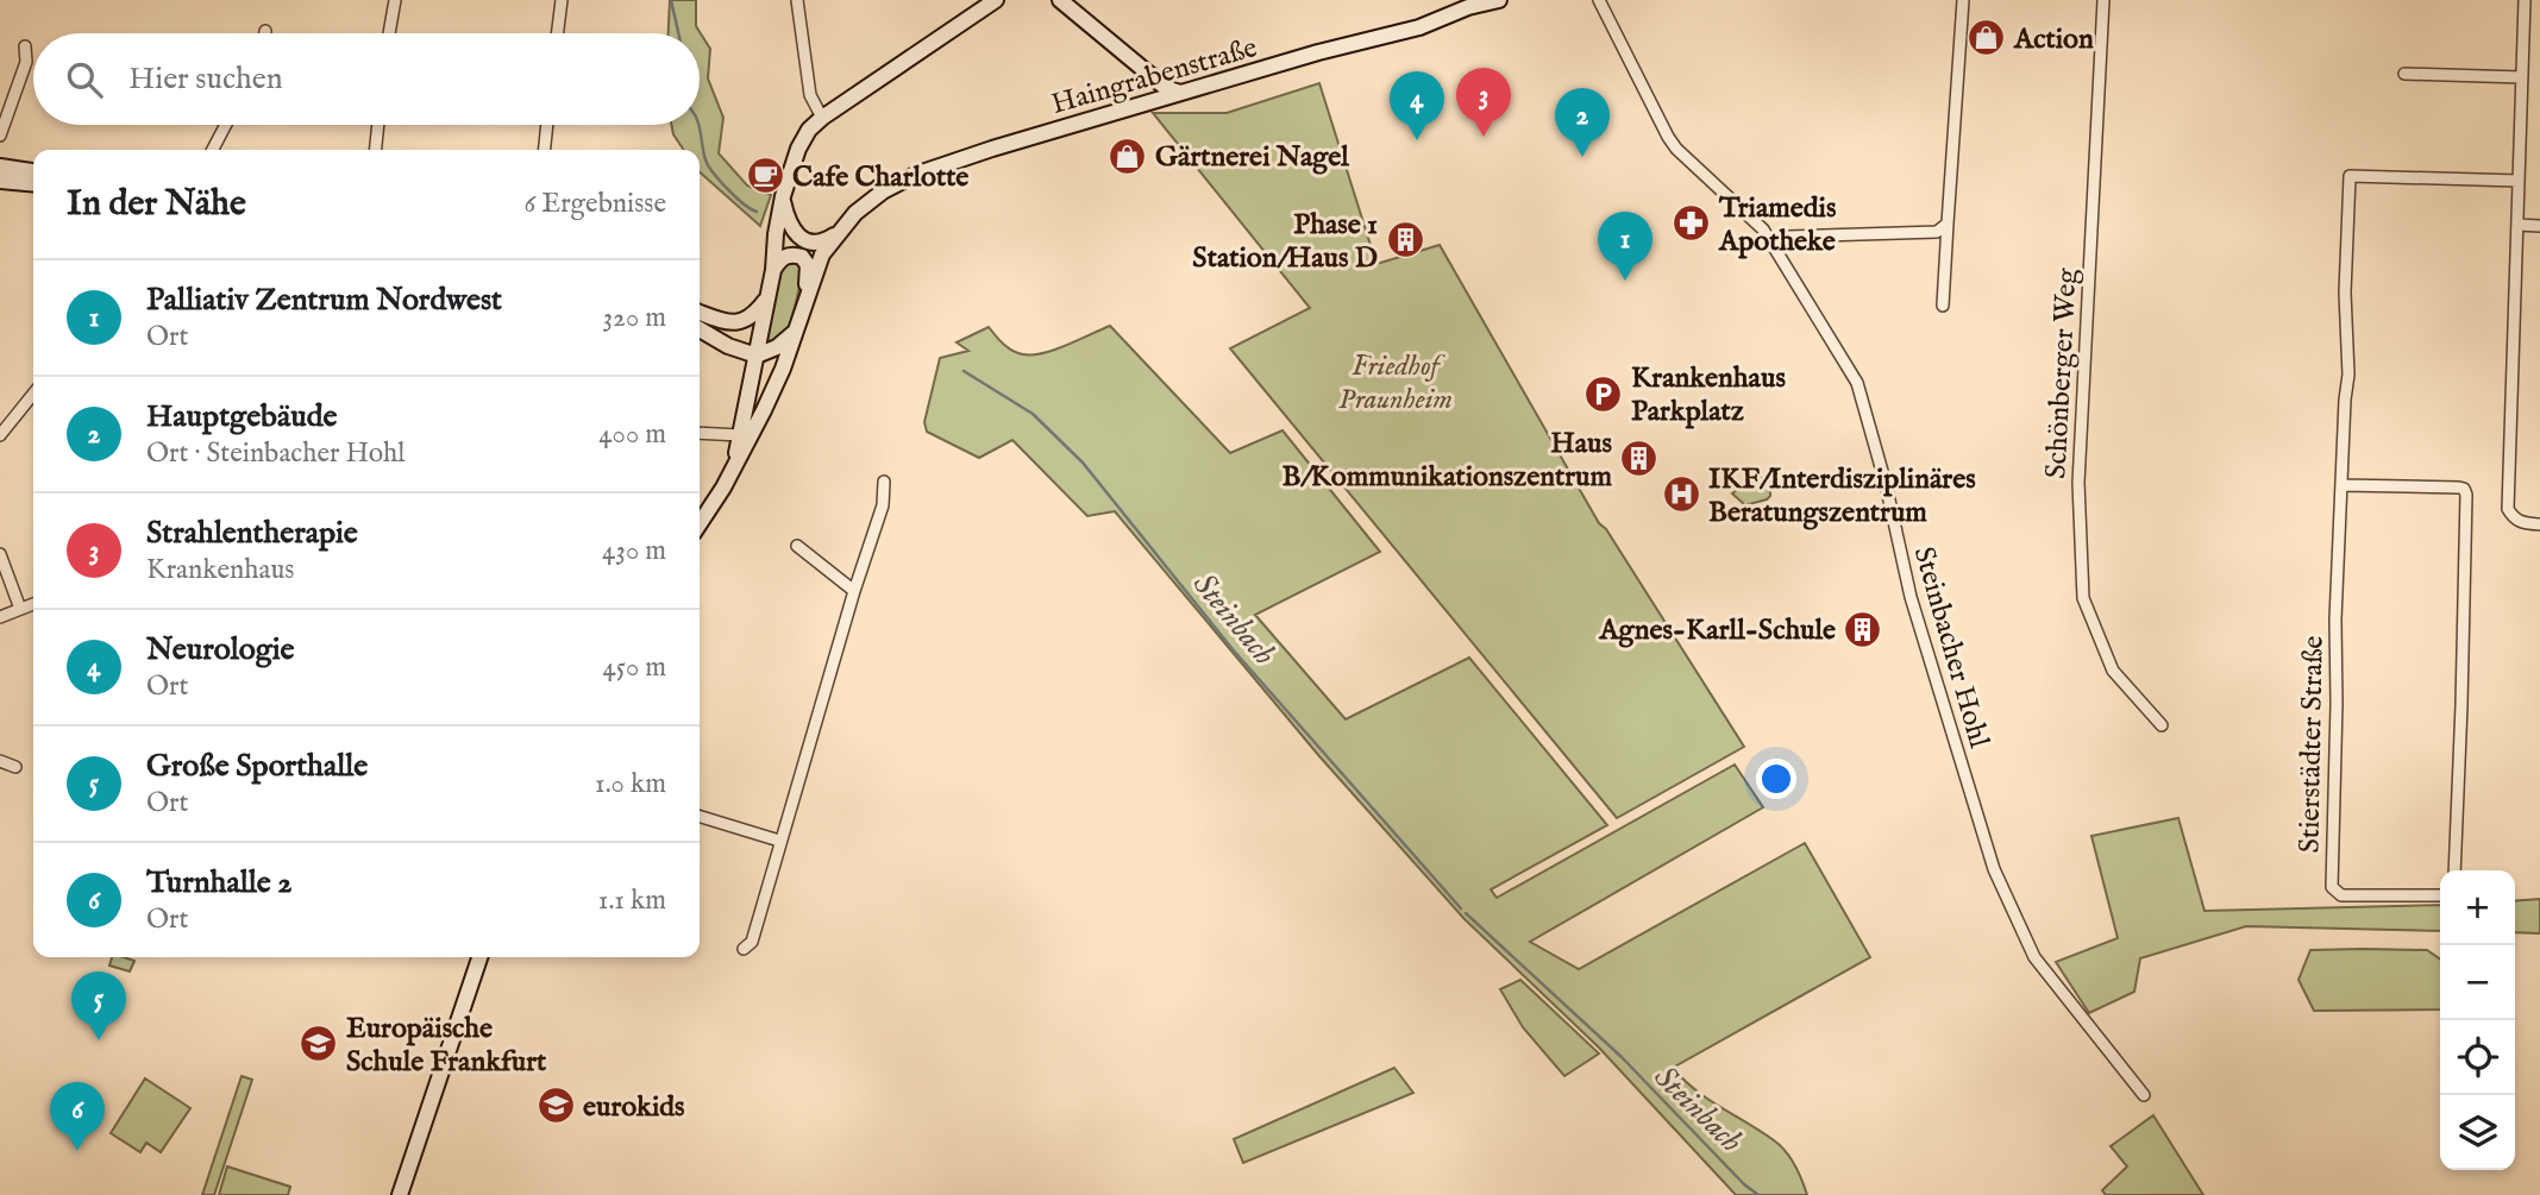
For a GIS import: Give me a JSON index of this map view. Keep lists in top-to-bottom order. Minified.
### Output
{"streets":{"main road":["Haingrabenstraße"],"street":["Schönberger Weg","Steinbacher Hohl","Stierstädter Straße"]},"water":["Steinbach"],"parks":["Friedhof Praunheim"],"places":{"shop":["Action","Gärtnerei Nagel"],"cafe":["Cafe Charlotte"],"pharmacy":["Triamedis Apotheke"],"building":["Phase 1 Station/Haus D","Haus B/Kommunikationszentrum","Agnes-Karll-Schule"],"parking":["Krankenhaus Parkplatz"],"hospital":["IKF/Interdisziplinäres Beratungszentrum"],"school or university":["Europäische Schule Frankfurt","eurokids"]},"page":{"search":"Hier suchen","pins":["3","4","2","1","5","6"],"heading":["In der Nähe","6 Ergebnisse"],"list":[{"mark":"1","name":"Palliativ Zentrum Nordwest","note":"Ort","value":"320 m"},{"mark":"2","name":"Hauptgebäude","note":"Ort · Steinbacher Hohl","value":"400 m"},{"mark":"3","name":"Strahlentherapie","note":"Krankenhaus","value":"430 m"},{"mark":"4","name":"Neurologie","note":"Ort","value":"450 m"},{"mark":"5","name":"Große Sporthalle","note":"Ort","value":"1.0 km"},{"mark":"6","name":"Turnhalle 2","note":"Ort","value":"1.1 km"}],"map_buttons":["+","−"]}}
